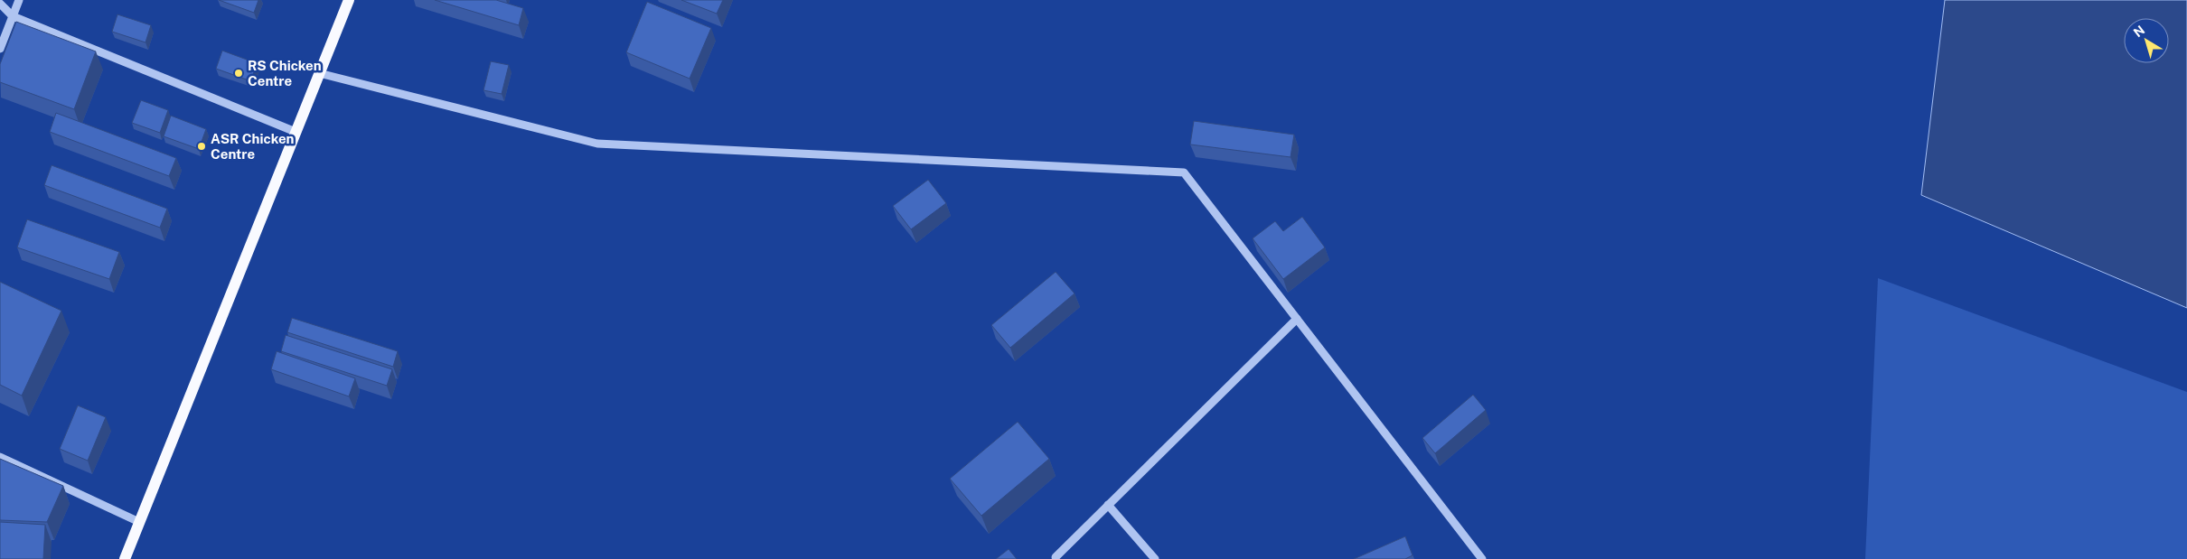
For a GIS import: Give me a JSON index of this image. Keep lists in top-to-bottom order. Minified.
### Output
{"places":["RS Chicken Centre","ASR Chicken Centre"],"north":"top left"}
